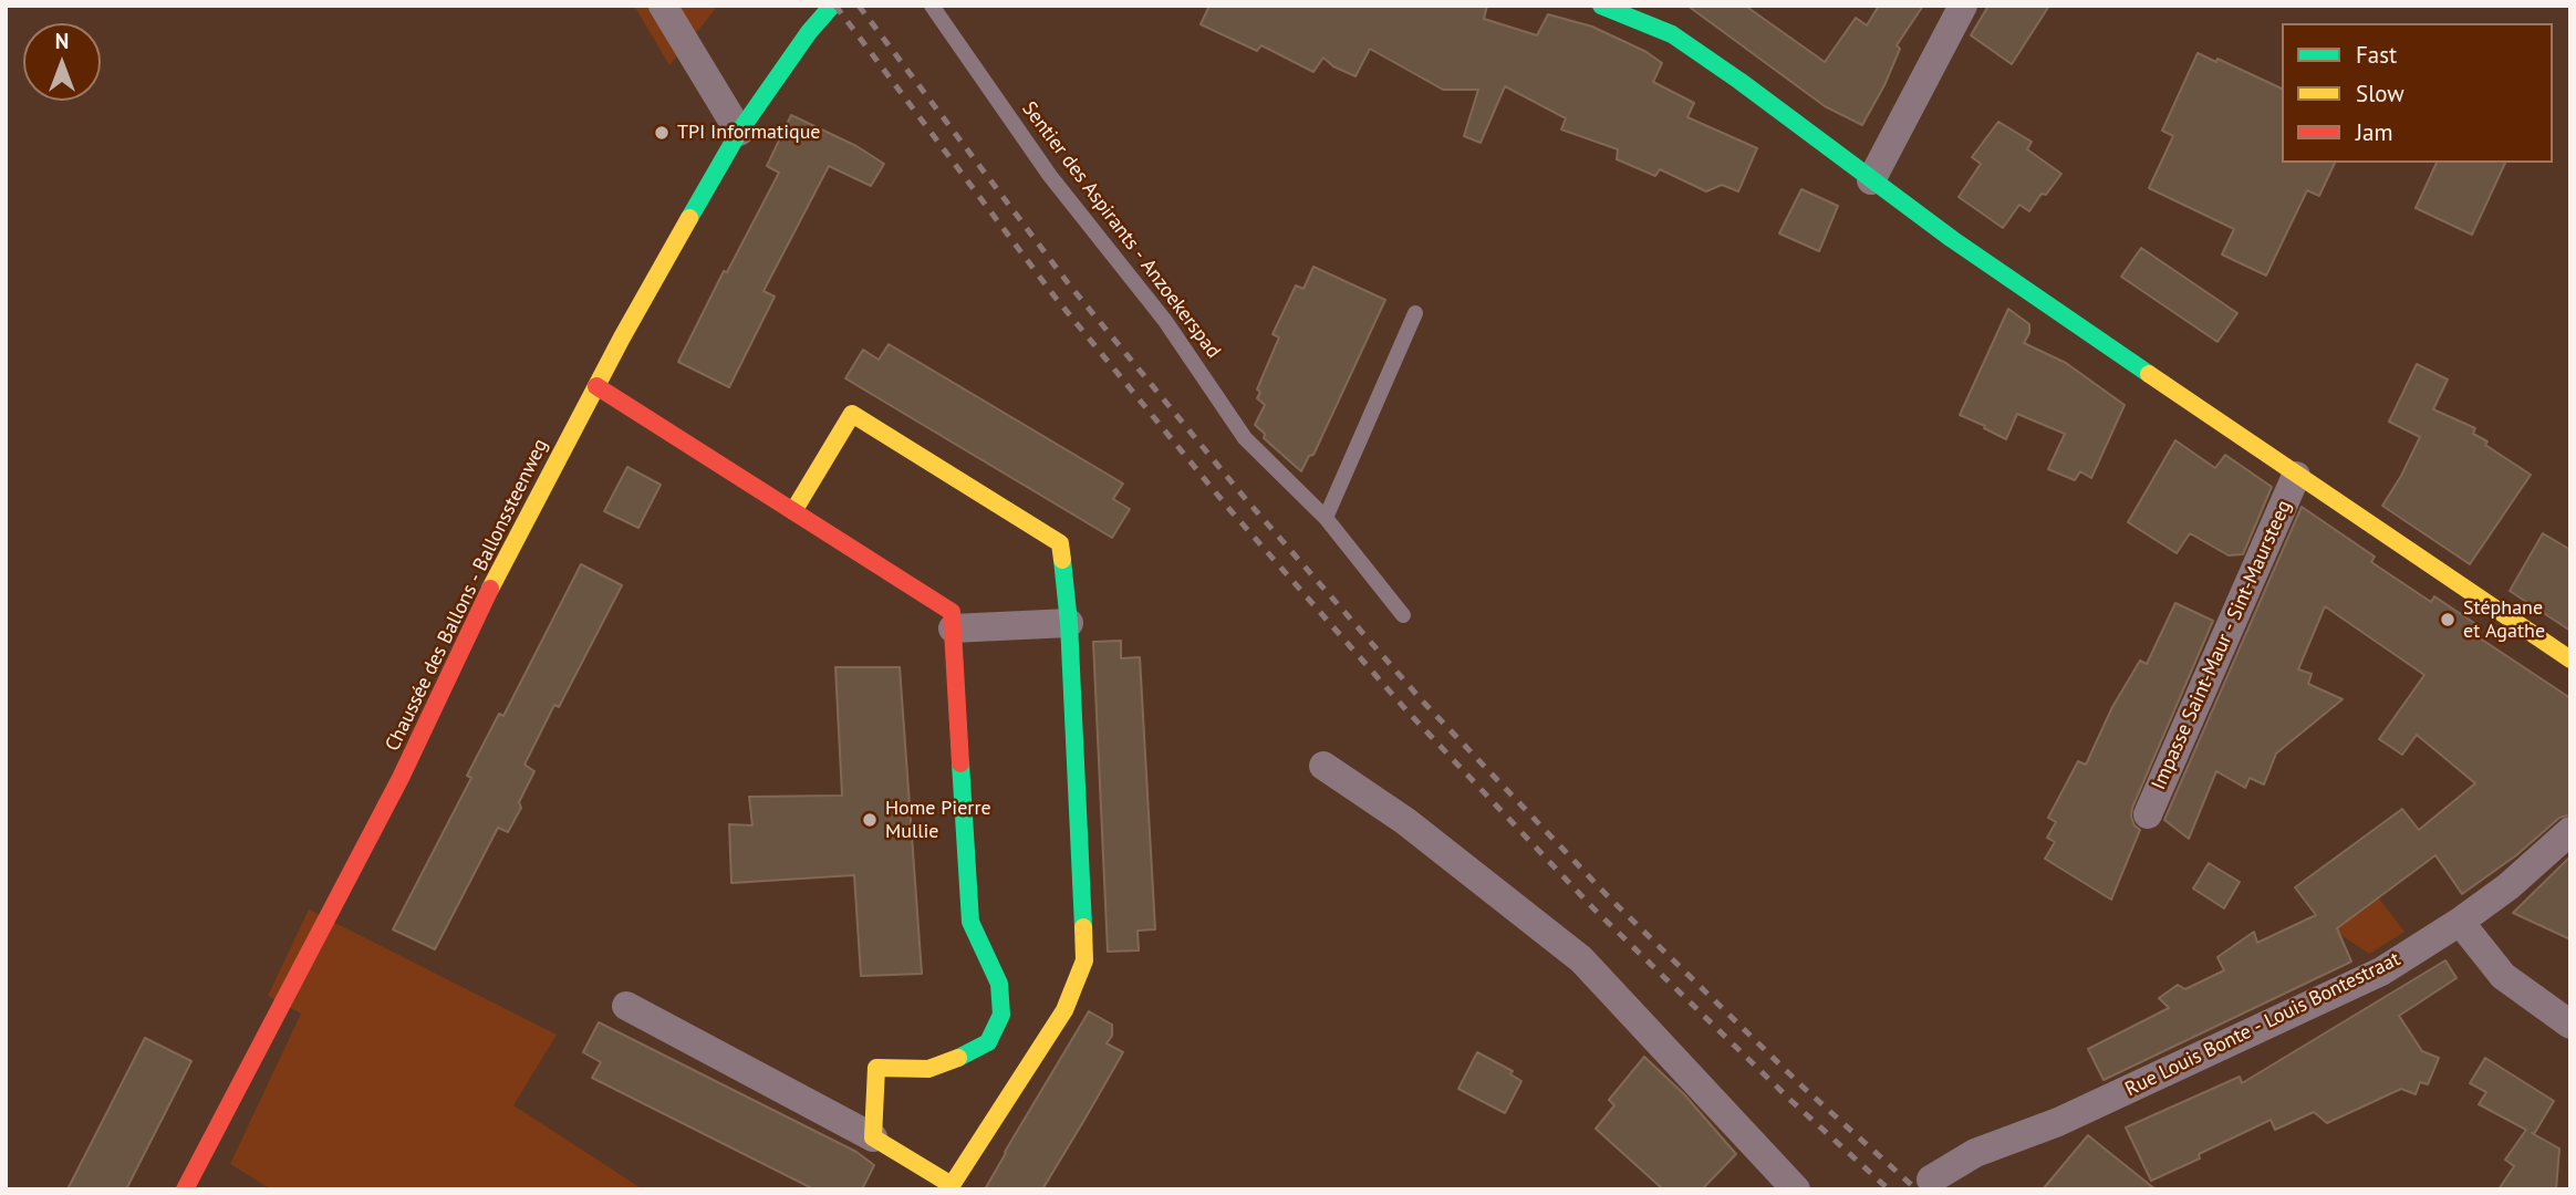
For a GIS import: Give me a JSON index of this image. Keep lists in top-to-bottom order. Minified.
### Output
{"streets":{"street":["Chaussée des Ballons - Ballonssteenweg","Impasse Saint-Maur - Sint-Maursteeg","Rue Louis Bonte - Louis Bontestraat"],"lane":["Sentier des Aspirants - Anzoekerspad"]},"places":["TPI Informatique","Stéphane et Agathe","Home Pierre Mullie"],"legend":["Fast","Slow","Jam"],"north":"top"}
